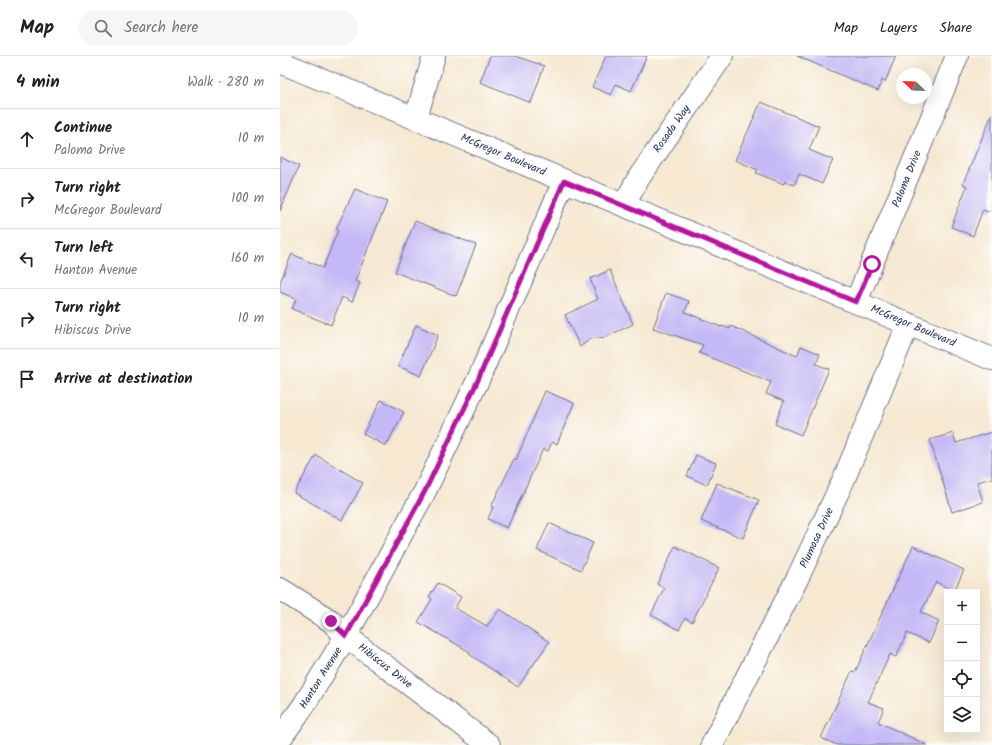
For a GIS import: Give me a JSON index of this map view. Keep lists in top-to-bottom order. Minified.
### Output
{"streets":{"street":["Rosada Way","McGregor Boulevard","Paloma Drive","Plumosa Drive","Hibiscus Drive","Hanton Avenue"]},"crossings":[["Rosada Way","McGregor Boulevard"],["McGregor Boulevard","Paloma Drive"],["McGregor Boulevard","Plumosa Drive"],["McGregor Boulevard","Hanton Avenue"],["Hibiscus Drive","Hanton Avenue"]],"north":"top left","page":{"header":"Map","search":"Search here","nav":["Map","Layers","Share"],"heading":["4 min","Walk · 280 m"],"list":[["Continue","Paloma Drive","10 m"],["Turn right","McGregor Boulevard","100 m"],["Turn left","Hanton Avenue","160 m"],["Turn right","Hibiscus Drive","10 m"],"Arrive at destination"],"map_buttons":["+","−"]}}
